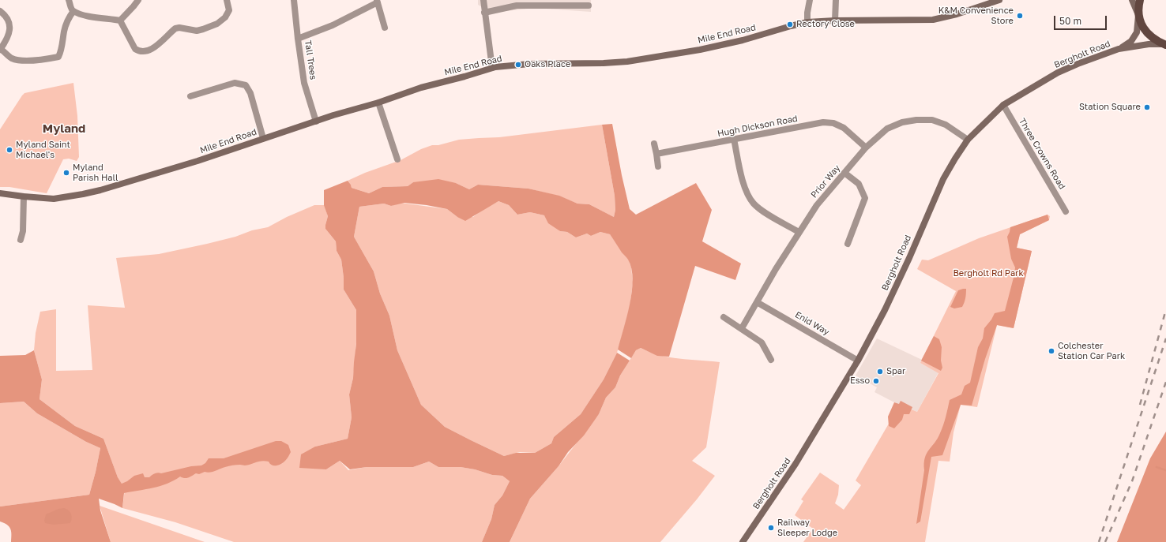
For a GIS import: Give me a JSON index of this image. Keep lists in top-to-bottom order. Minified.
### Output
{"streets":{"street":["Mile End Road","Bergholt Road","Tall Trees","Hugh Dickson Road","Three Crowns Road","Prior Way","Enid Way"]},"crossings":[["Mile End Road","Tall Trees"],["Bergholt Road","Three Crowns Road"],["Bergholt Road","Prior Way"],["Bergholt Road","Enid Way"],["Hugh Dickson Road","Prior Way"],["Prior Way","Enid Way"]],"districts":["Myland"],"parks":["Bergholt Rd Park"],"places":["K&M Convenience Store","Rectory Close","Oaks Place","Station Square","Myland Saint Michael's","Myland Parish Hall","Colchester Station Car Park","Spar","Esso","Railway Sleeper Lodge"],"scale_bar":"50 m"}
